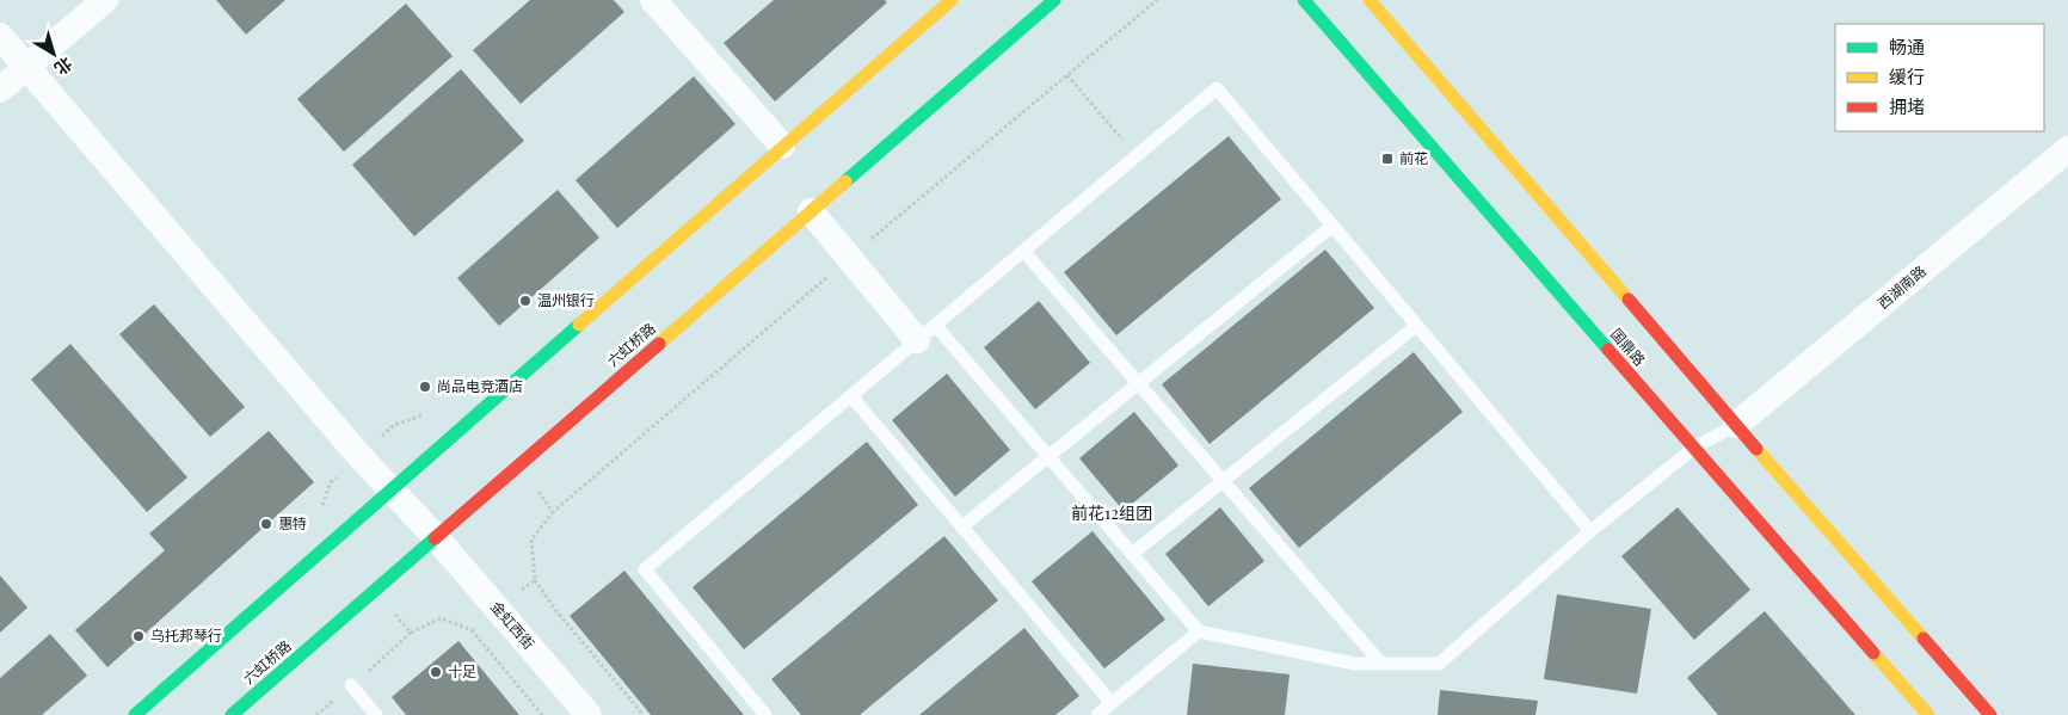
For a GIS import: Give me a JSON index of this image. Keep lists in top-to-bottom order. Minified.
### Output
{"streets":{"main road":["六虹桥路","国鼎路"],"street":["西湖南路","金虹西街"]},"crossings":[["西湖南路","国鼎路"],["六虹桥路","金虹西街"]],"districts":["前花12组团"],"places":{"transit":["前花"],"other":["温州银行","尚品电竞酒店","惠特","乌托邦琴行","十足"]},"legend":["畅通","缓行","拥堵"],"north":"bottom right"}
